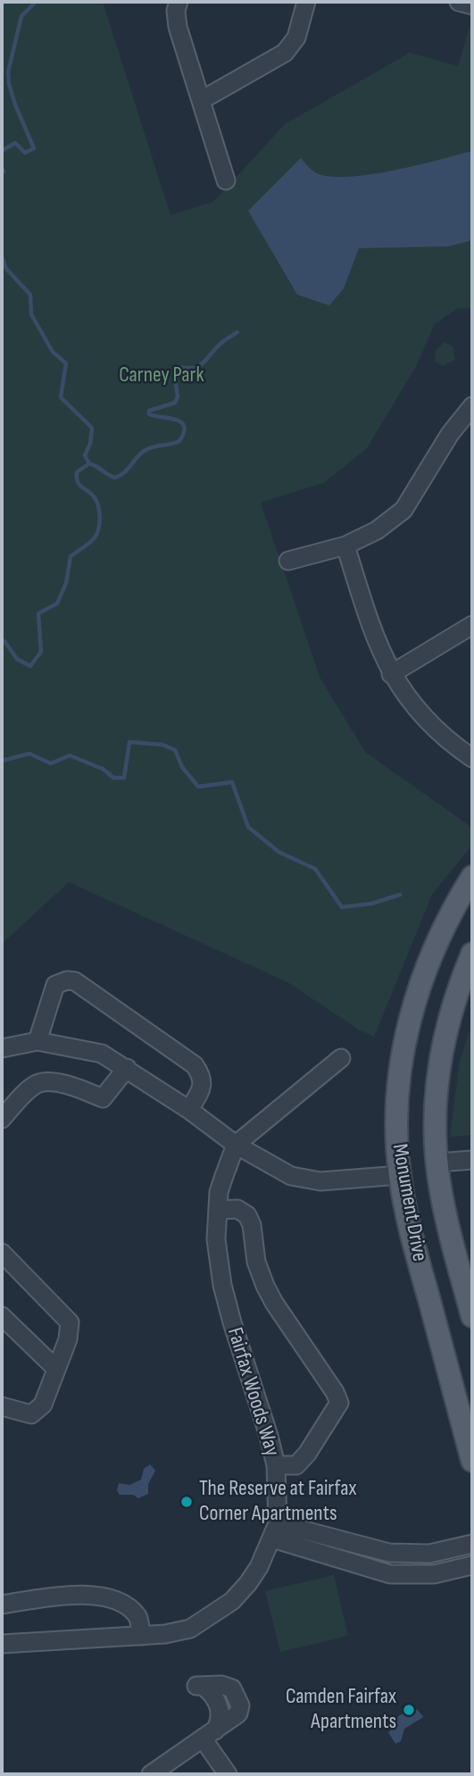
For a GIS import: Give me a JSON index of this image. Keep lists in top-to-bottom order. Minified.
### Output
{"streets":{"main road":["Monument Drive"],"street":["Fairfax Woods Way"]},"parks":["Carney Park"],"places":["The Reserve at Fairfax Corner Apartments","Camden Fairfax Apartments"]}
